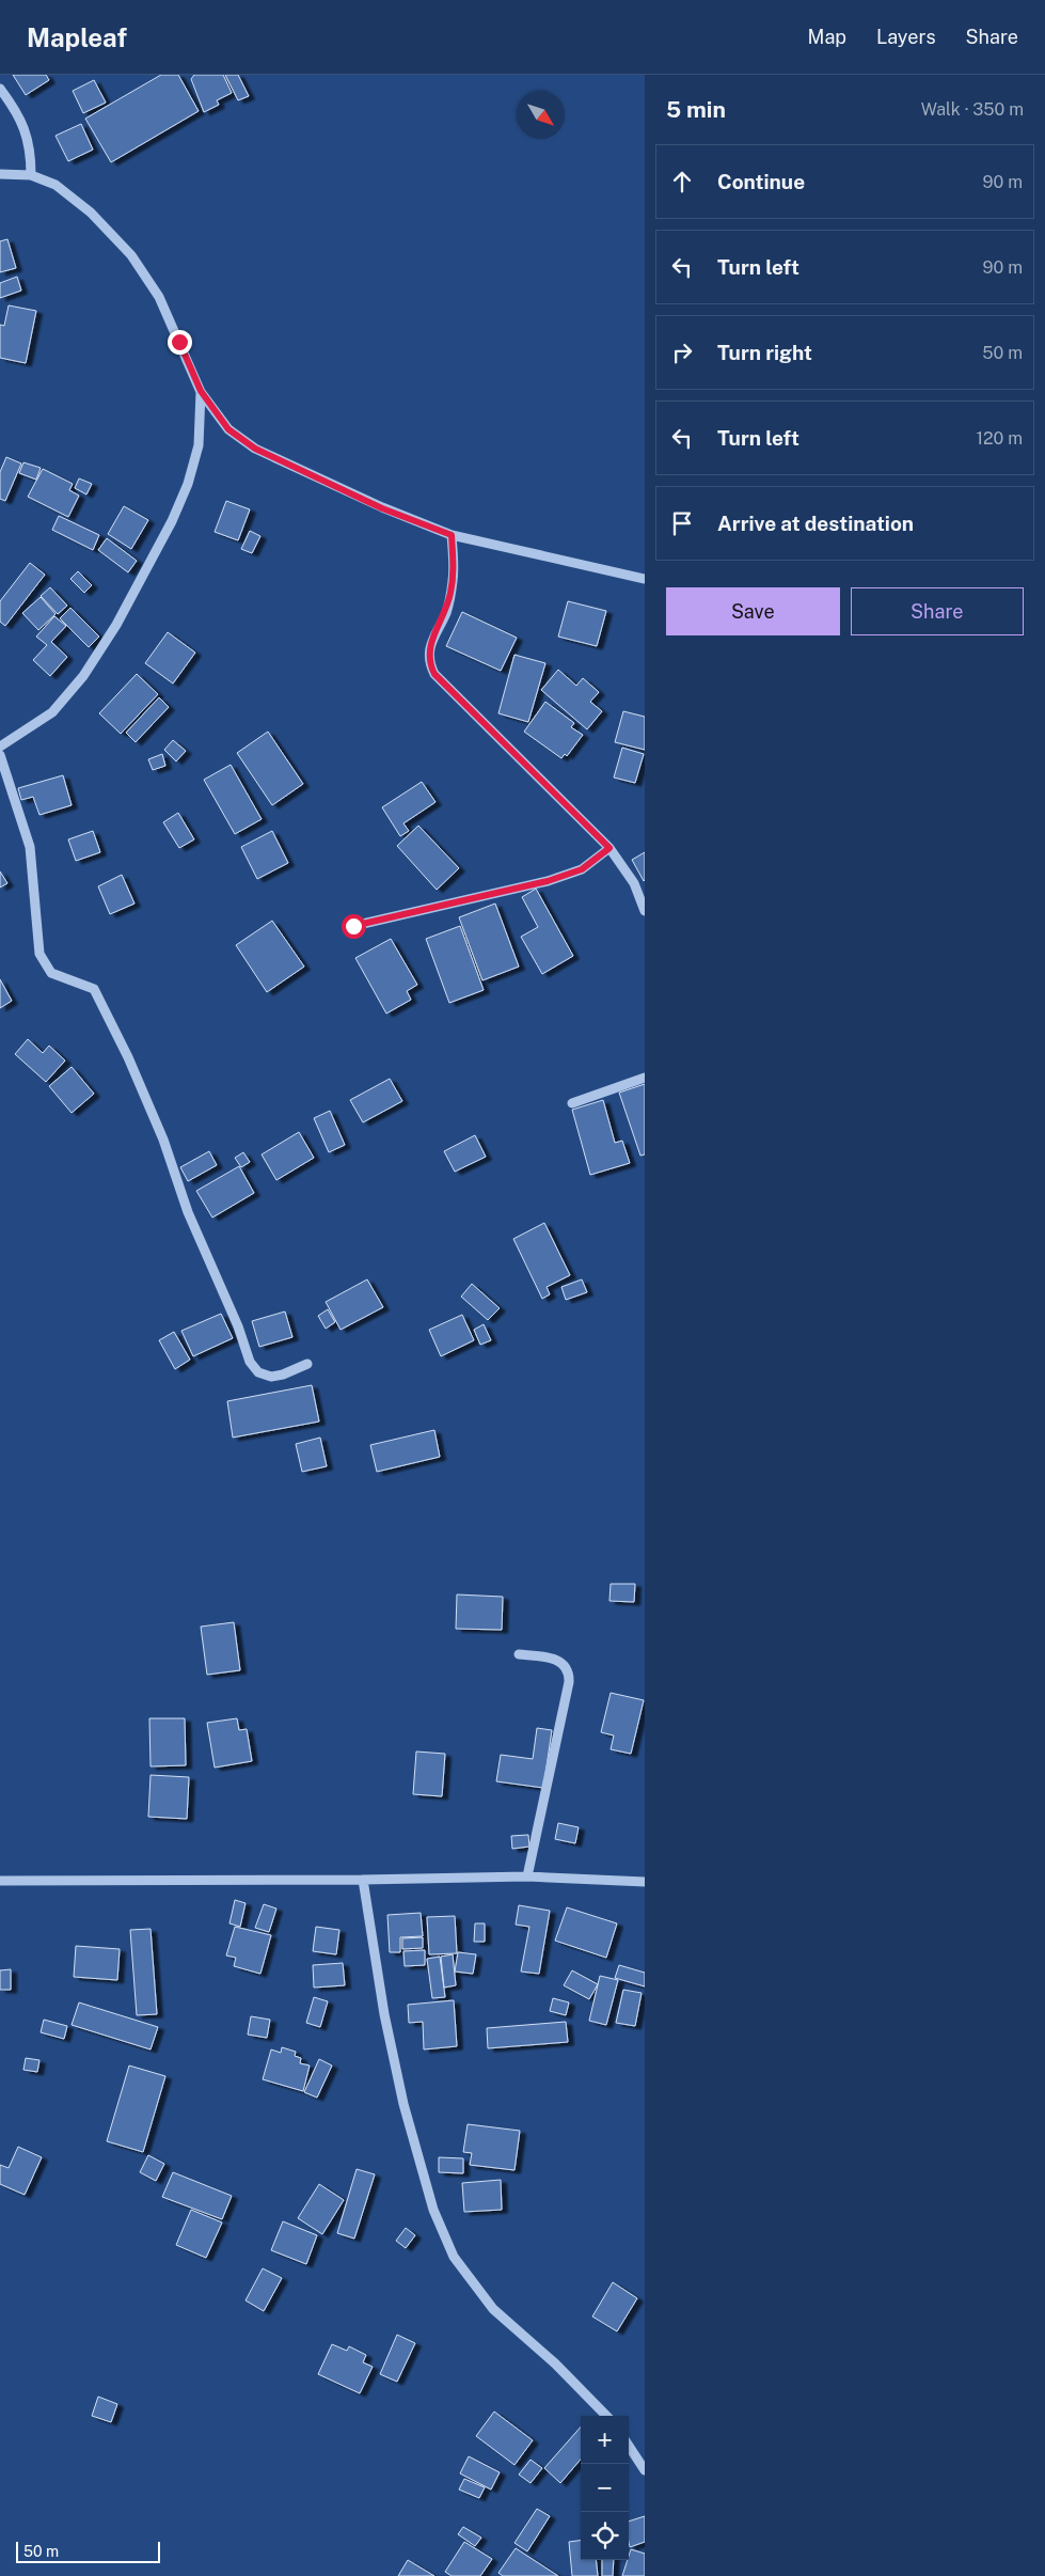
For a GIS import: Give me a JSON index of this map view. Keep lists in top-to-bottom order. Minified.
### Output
{"scale_bar":"50 m","north":"bottom right","page":{"header":"Mapleaf","nav":["Map","Layers","Share"],"heading":["5 min","Walk · 350 m"],"list":[["Continue","90 m"],["Turn left","90 m"],["Turn right","50 m"],["Turn left","120 m"],"Arrive at destination"],"buttons":["Save","Share"],"map_buttons":["+","−"],"scale":"50 m"}}
